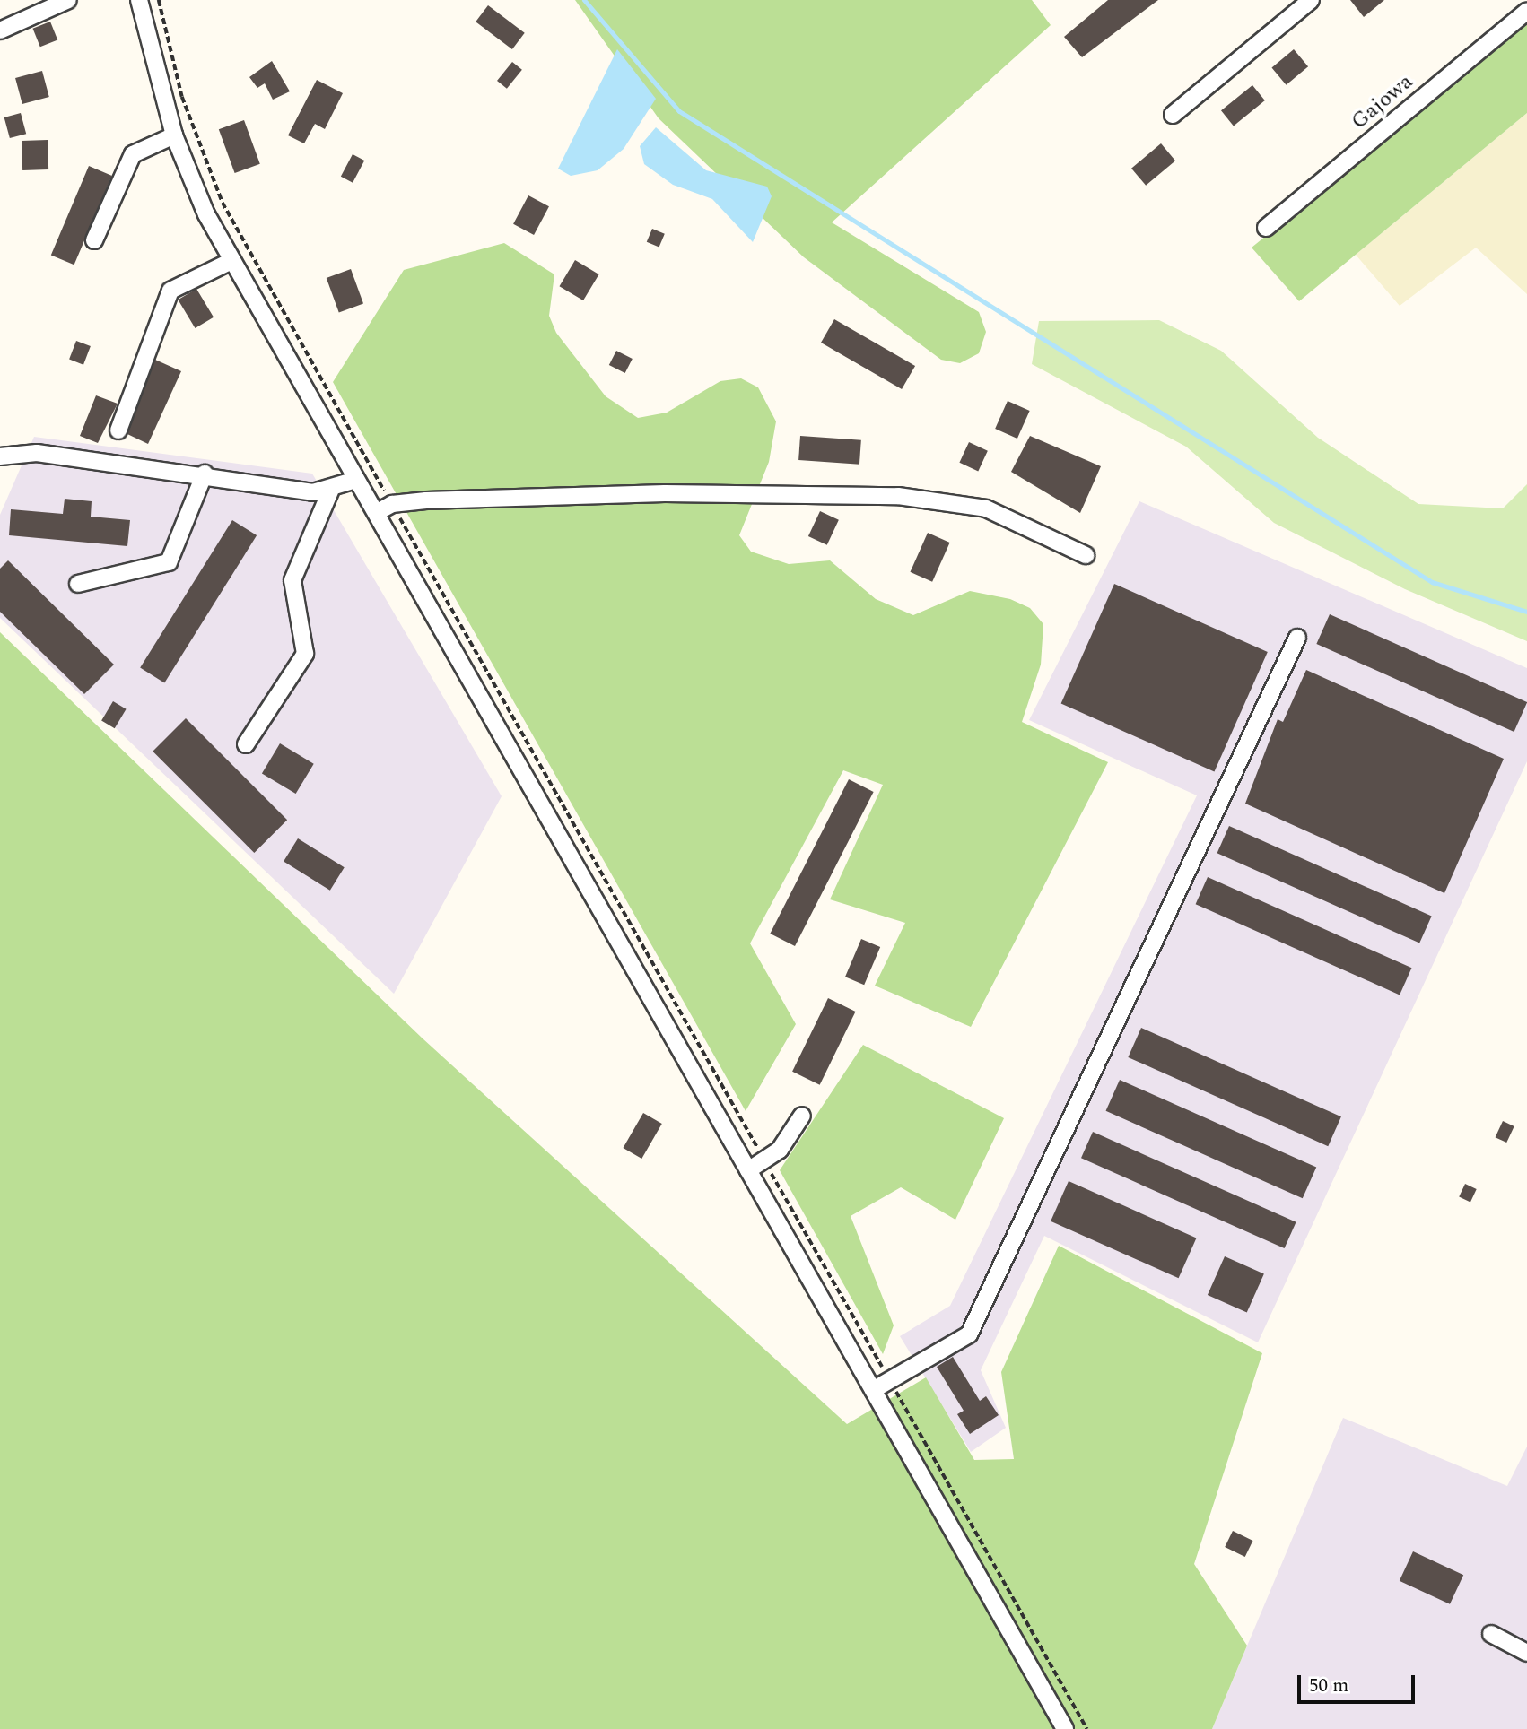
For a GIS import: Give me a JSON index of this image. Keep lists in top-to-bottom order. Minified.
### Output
{"streets":{"street":["Gajowa"]},"scale_bar":"50 m"}
